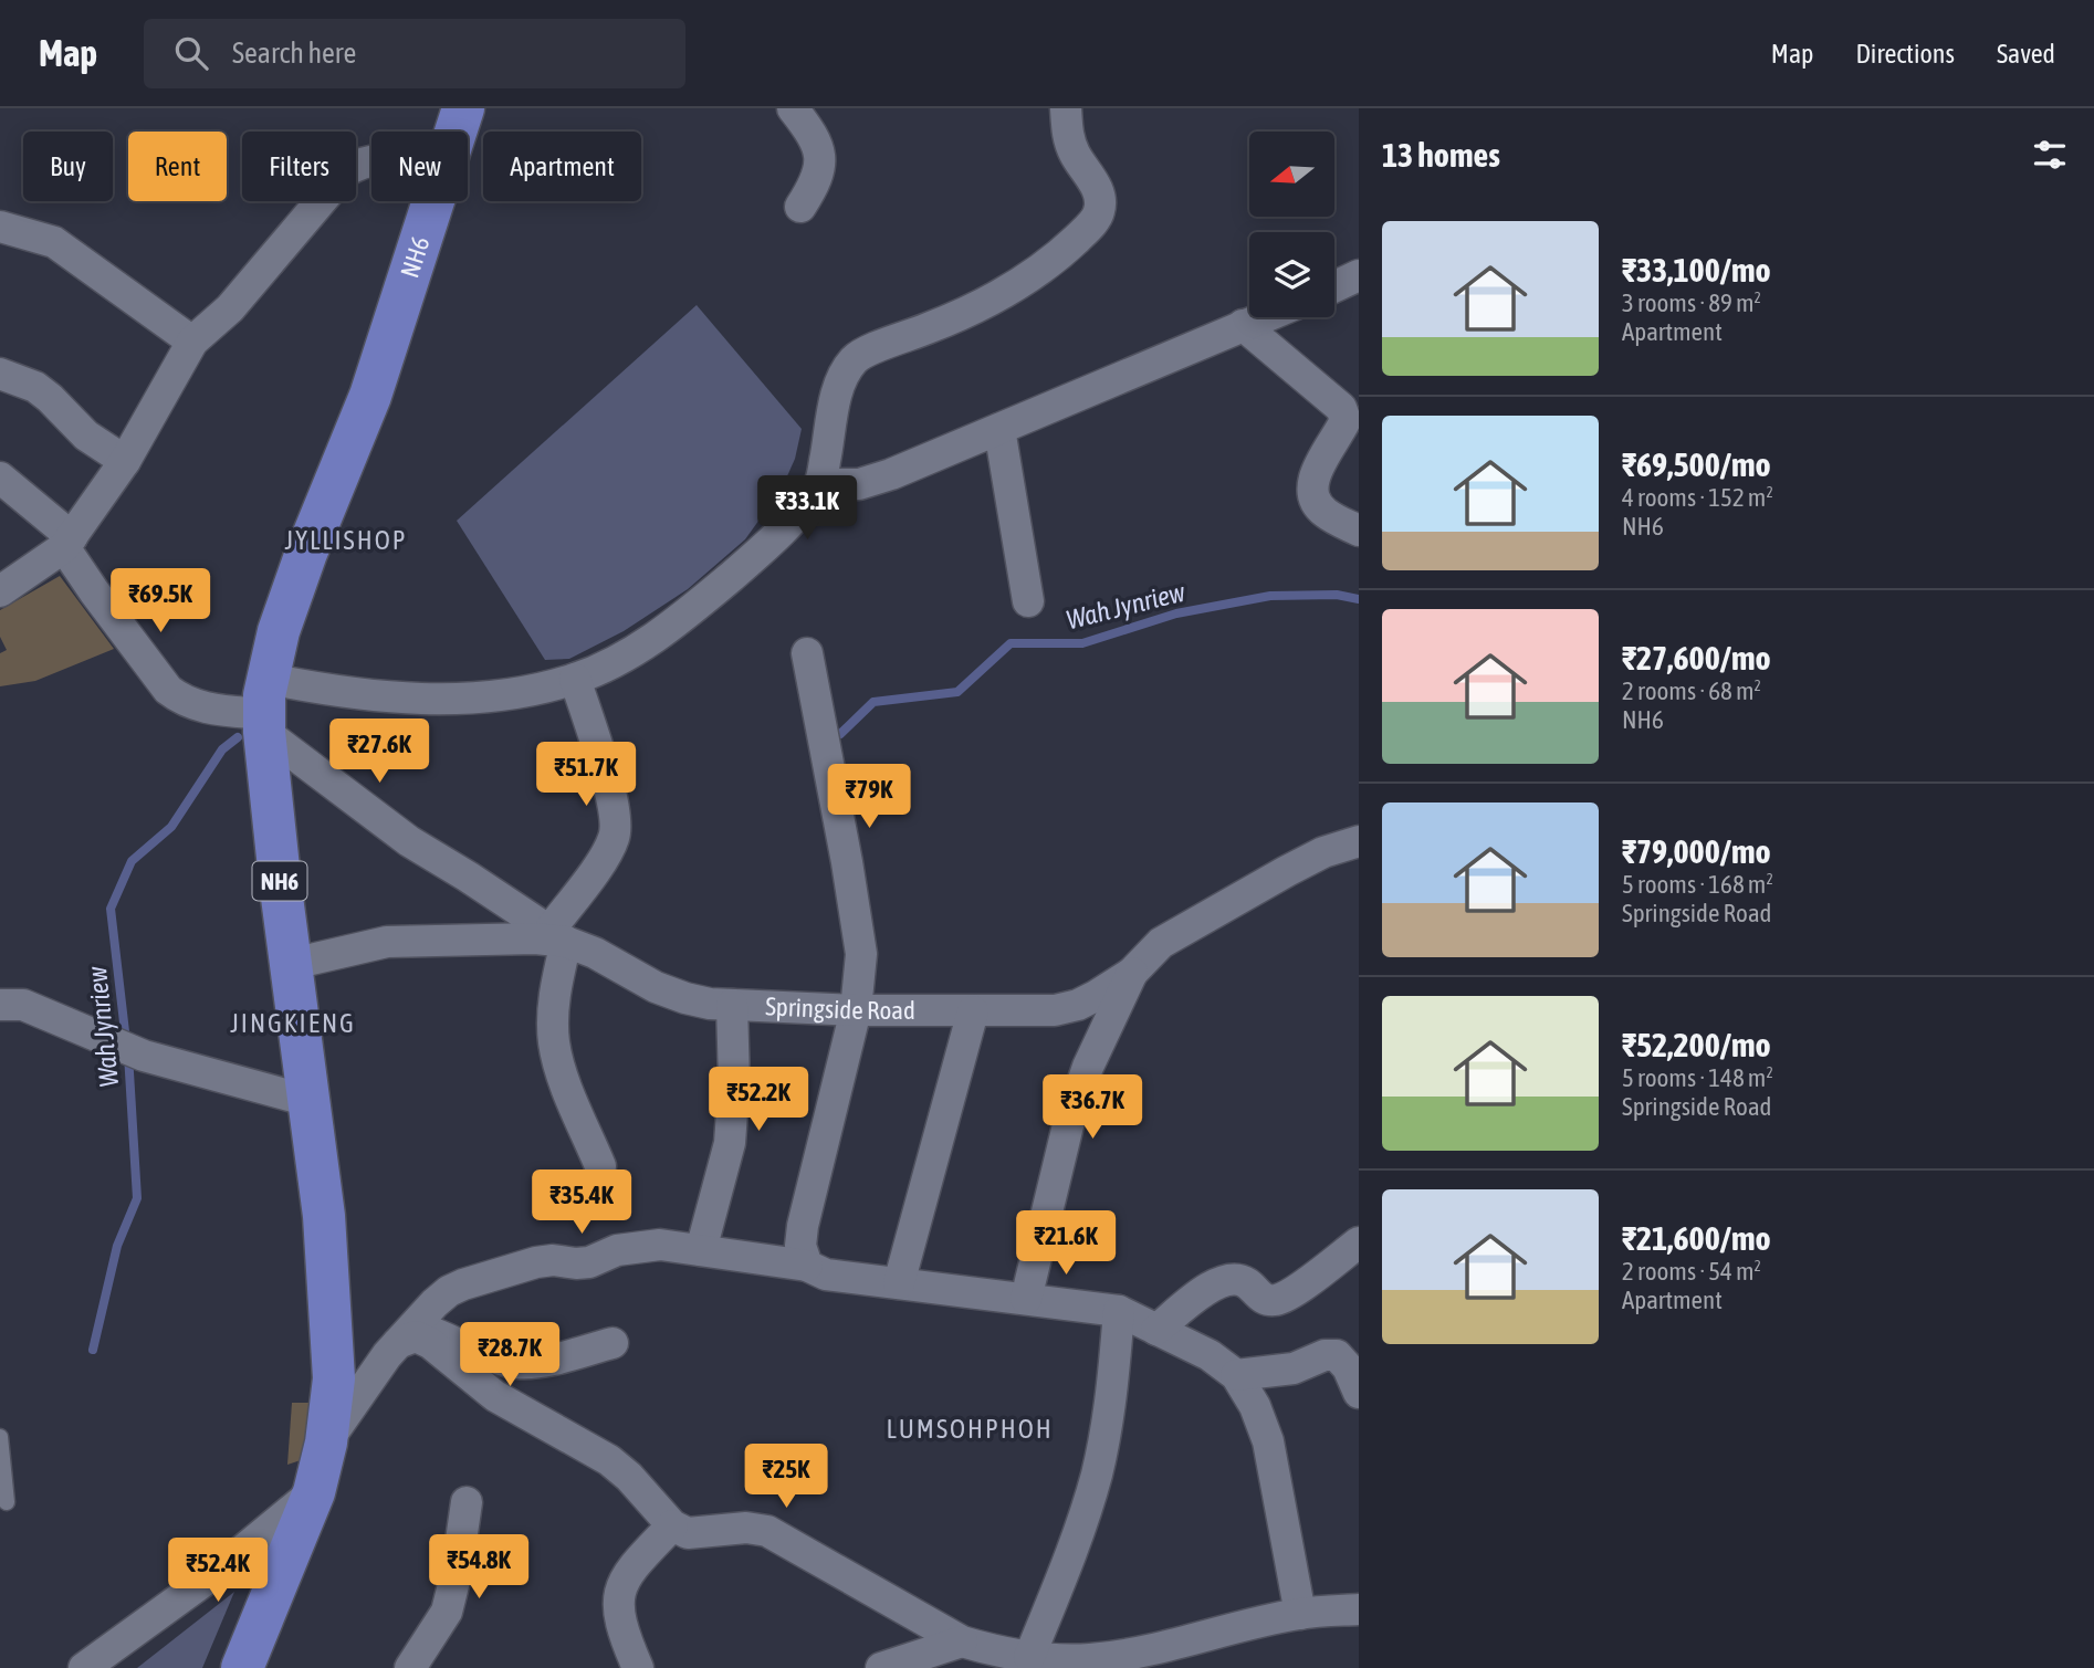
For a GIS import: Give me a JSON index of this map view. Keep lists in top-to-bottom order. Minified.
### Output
{"streets":{"highway":["NH6"],"street":["Springside Road"]},"crossings":[["NH6","Springside Road"]],"districts":["JYLLISHOP","JINGKIENG","LUMSOHPHOH"],"water":["Wah Jynriew"],"north":"left","page":{"header":"Map","search":"Search here","nav":["Map","Directions","Saved"],"heading":"13 homes","chip":["Buy","Rent","Filters","New","Apartment"],"list":[{"name":"₹33,100/mo","note":"3 rooms · 89 m² · Apartment"},{"name":"₹69,500/mo","note":"4 rooms · 152 m² · NH6"},{"name":"₹27,600/mo","note":"2 rooms · 68 m² · NH6"},{"name":"₹79,000/mo","note":"5 rooms · 168 m² · Springside Road"},{"name":"₹52,200/mo","note":"5 rooms · 148 m² · Springside Road"},{"name":"₹21,600/mo","note":"2 rooms · 54 m² · Apartment"}],"price":["₹33.1K","₹69.5K","₹27.6K","₹51.7K","₹79K","₹52.2K","₹36.7K","₹35.4K","₹21.6K","₹28.7K","₹25K","₹54.8K","₹52.4K"]}}
